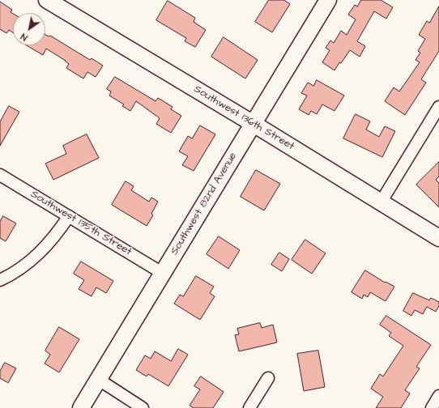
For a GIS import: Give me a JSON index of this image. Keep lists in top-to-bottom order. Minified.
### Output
{"streets":{"street":["Southwest 136th Street","Southwest 82nd Avenue","Southwest 135th Street"]},"crossings":[["Southwest 136th Street","Southwest 82nd Avenue"],["Southwest 82nd Avenue","Southwest 135th Street"]],"north":"bottom left"}
